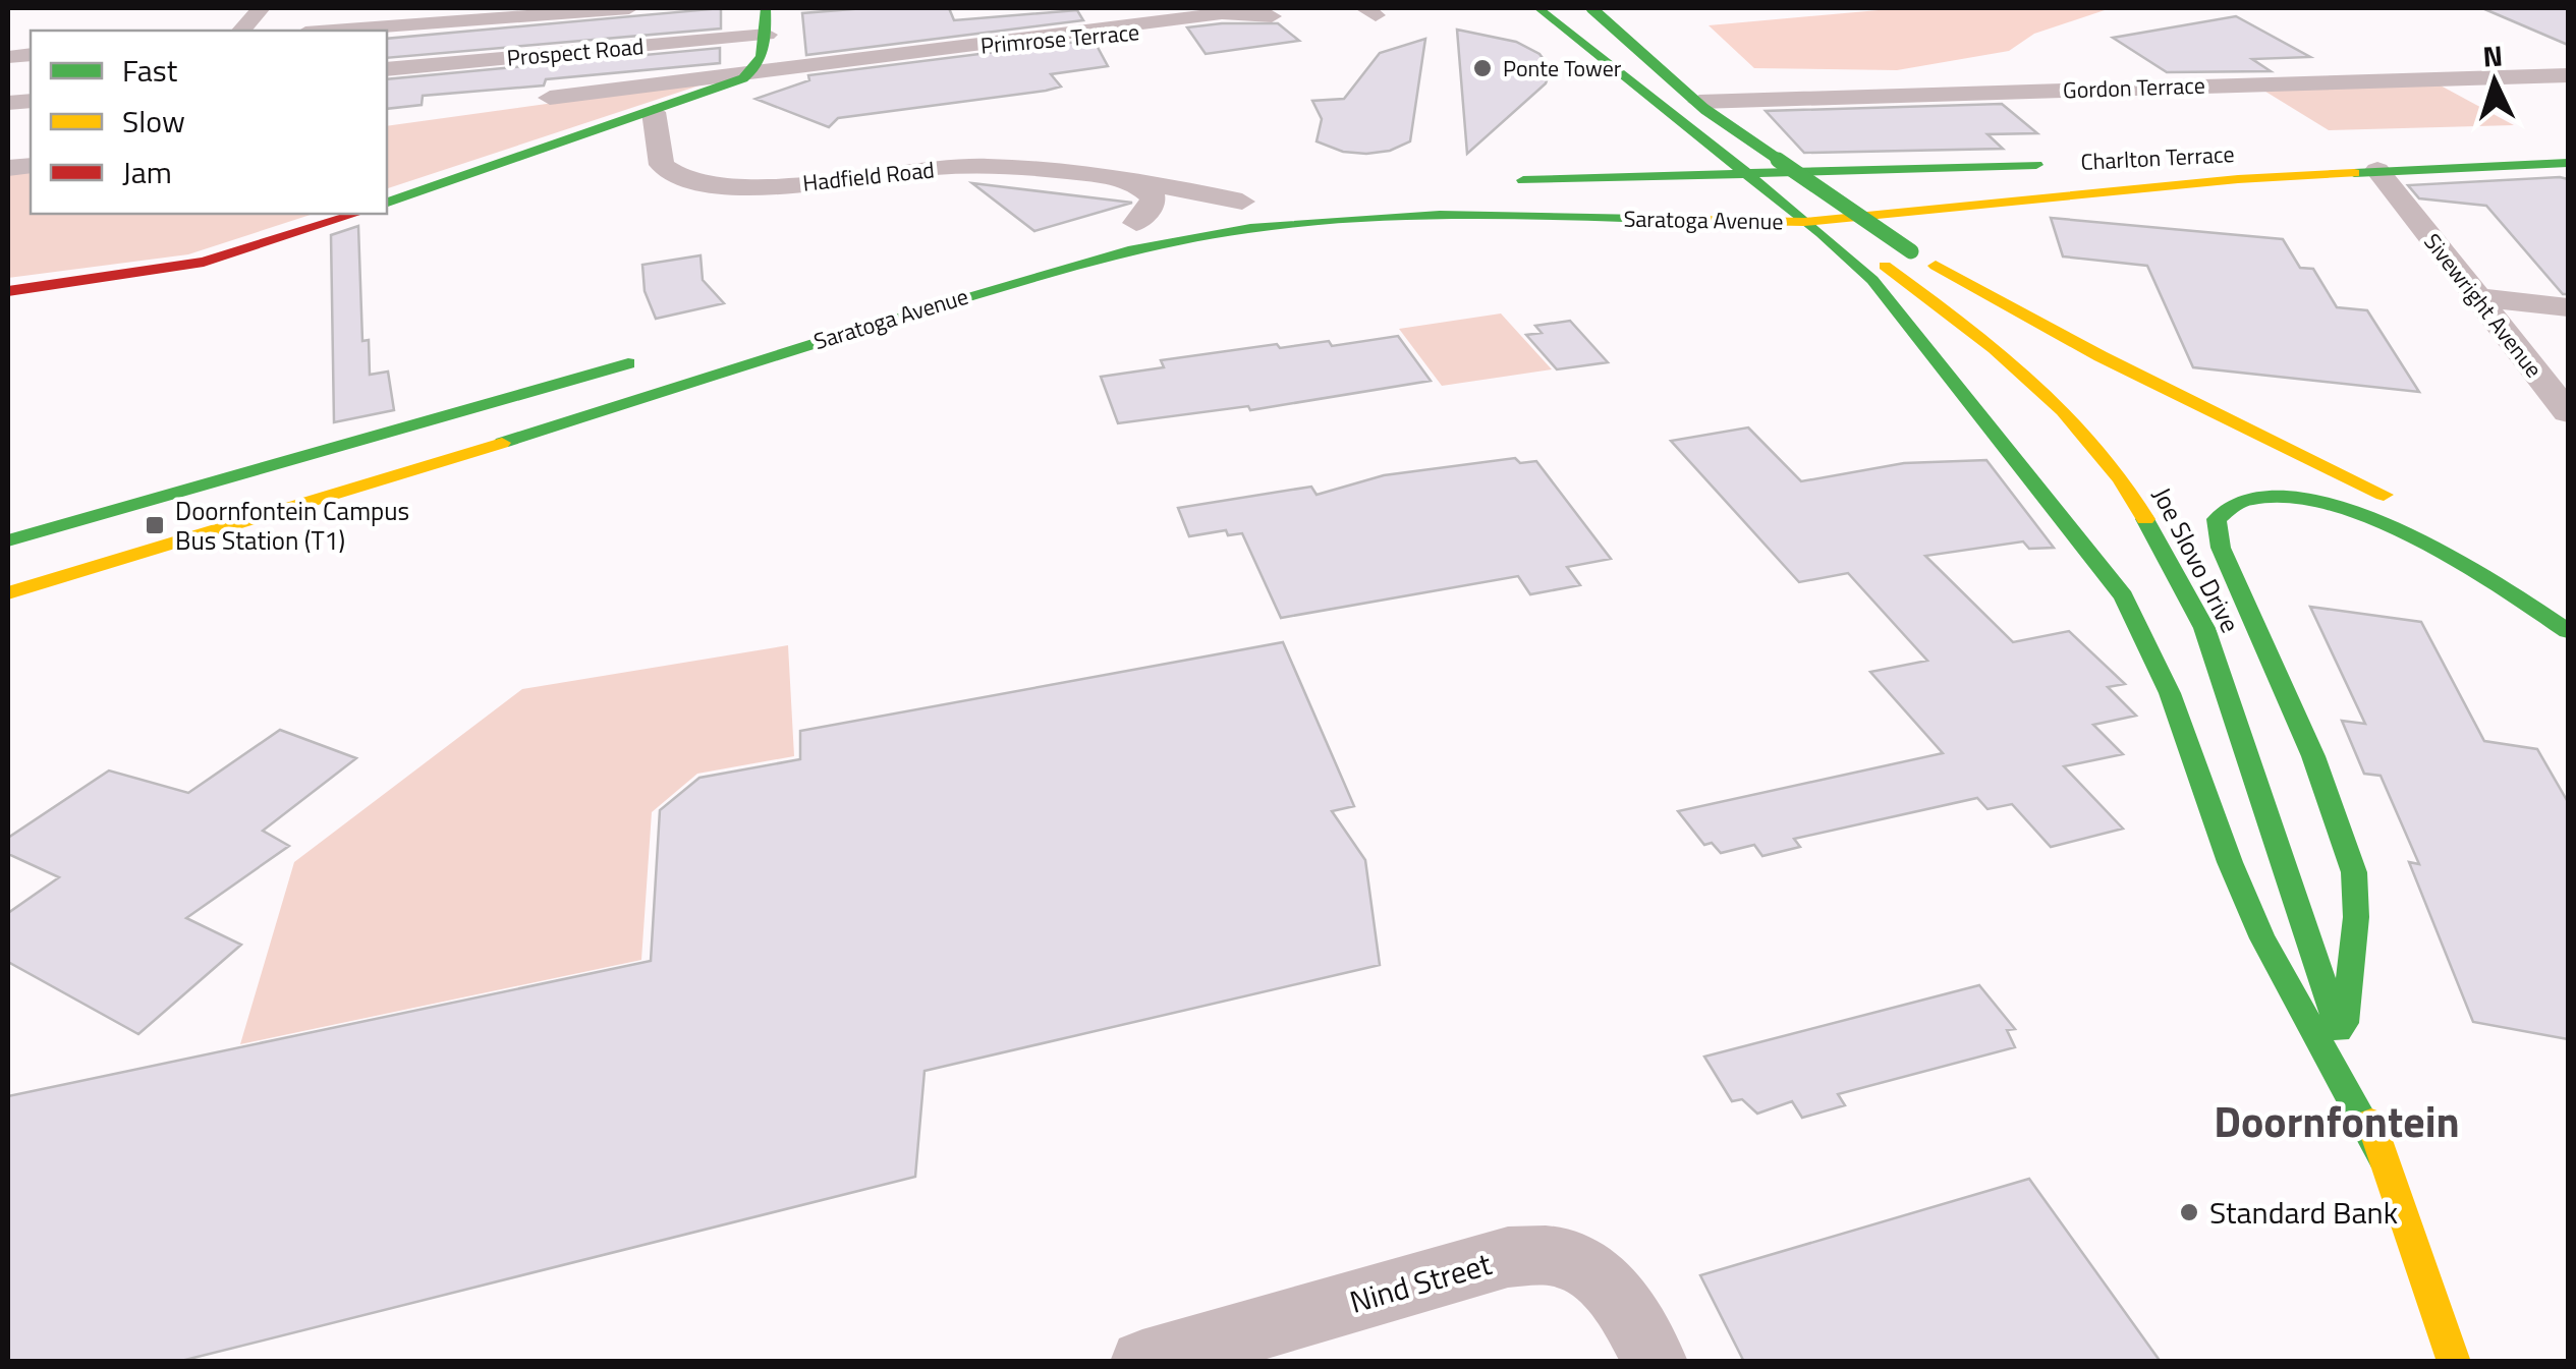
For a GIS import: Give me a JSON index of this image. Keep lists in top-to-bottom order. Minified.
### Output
{"streets":{"main road":["Charlton Terrace","Saratoga Avenue","Joe Slovo Drive"],"street":["Primrose Terrace","Prospect Road","Gordon Terrace","Hadfield Road","Sivewright Avenue","Nind Street"]},"crossings":[["Charlton Terrace","Saratoga Avenue"],["Charlton Terrace","Sivewright Avenue"]],"districts":["Doornfontein"],"places":{"other":["Ponte Tower","Standard Bank"],"transit":["Doornfontein Campus Bus Station (T1)"]},"legend":["Fast","Slow","Jam"],"north":"top"}
